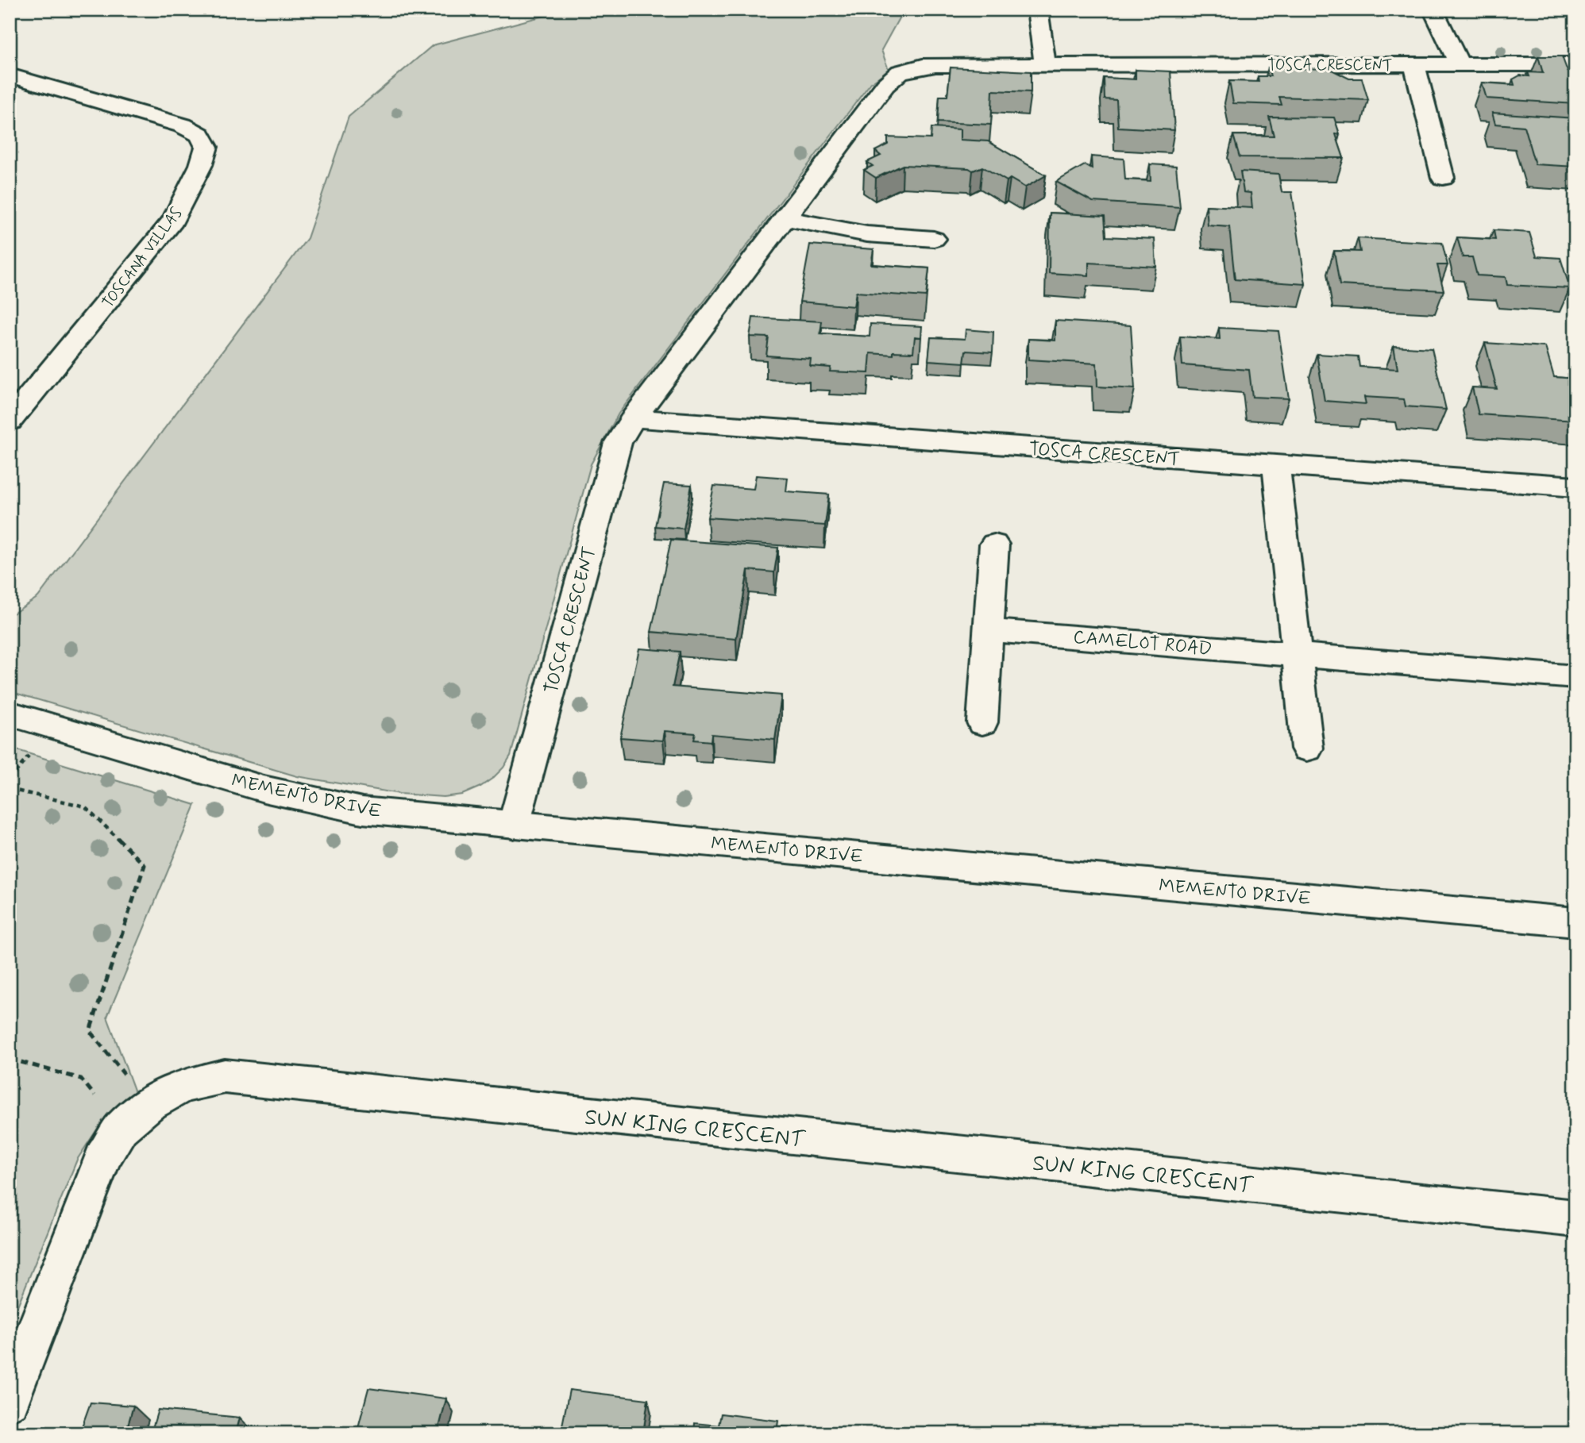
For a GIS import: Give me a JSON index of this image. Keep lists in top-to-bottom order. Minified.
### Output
{"streets":{"street":["TOSCA CRESCENT","TOSCANA VILLAS","CAMELOT ROAD","MEMENTO DRIVE","SUN KING CRESCENT"]},"crossings":[["TOSCA CRESCENT","MEMENTO DRIVE"]]}
